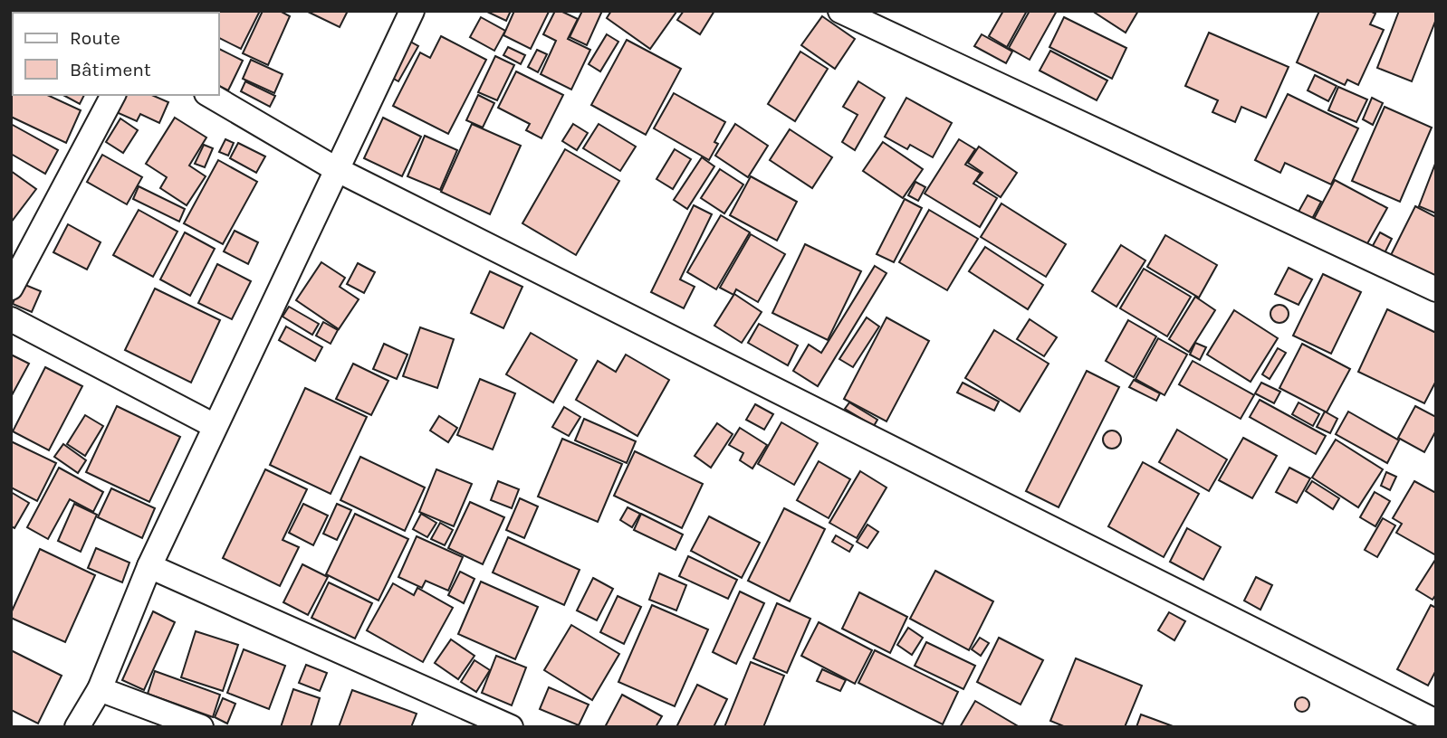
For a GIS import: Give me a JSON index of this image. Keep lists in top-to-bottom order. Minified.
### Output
{"legend":["Route","Bâtiment"]}
